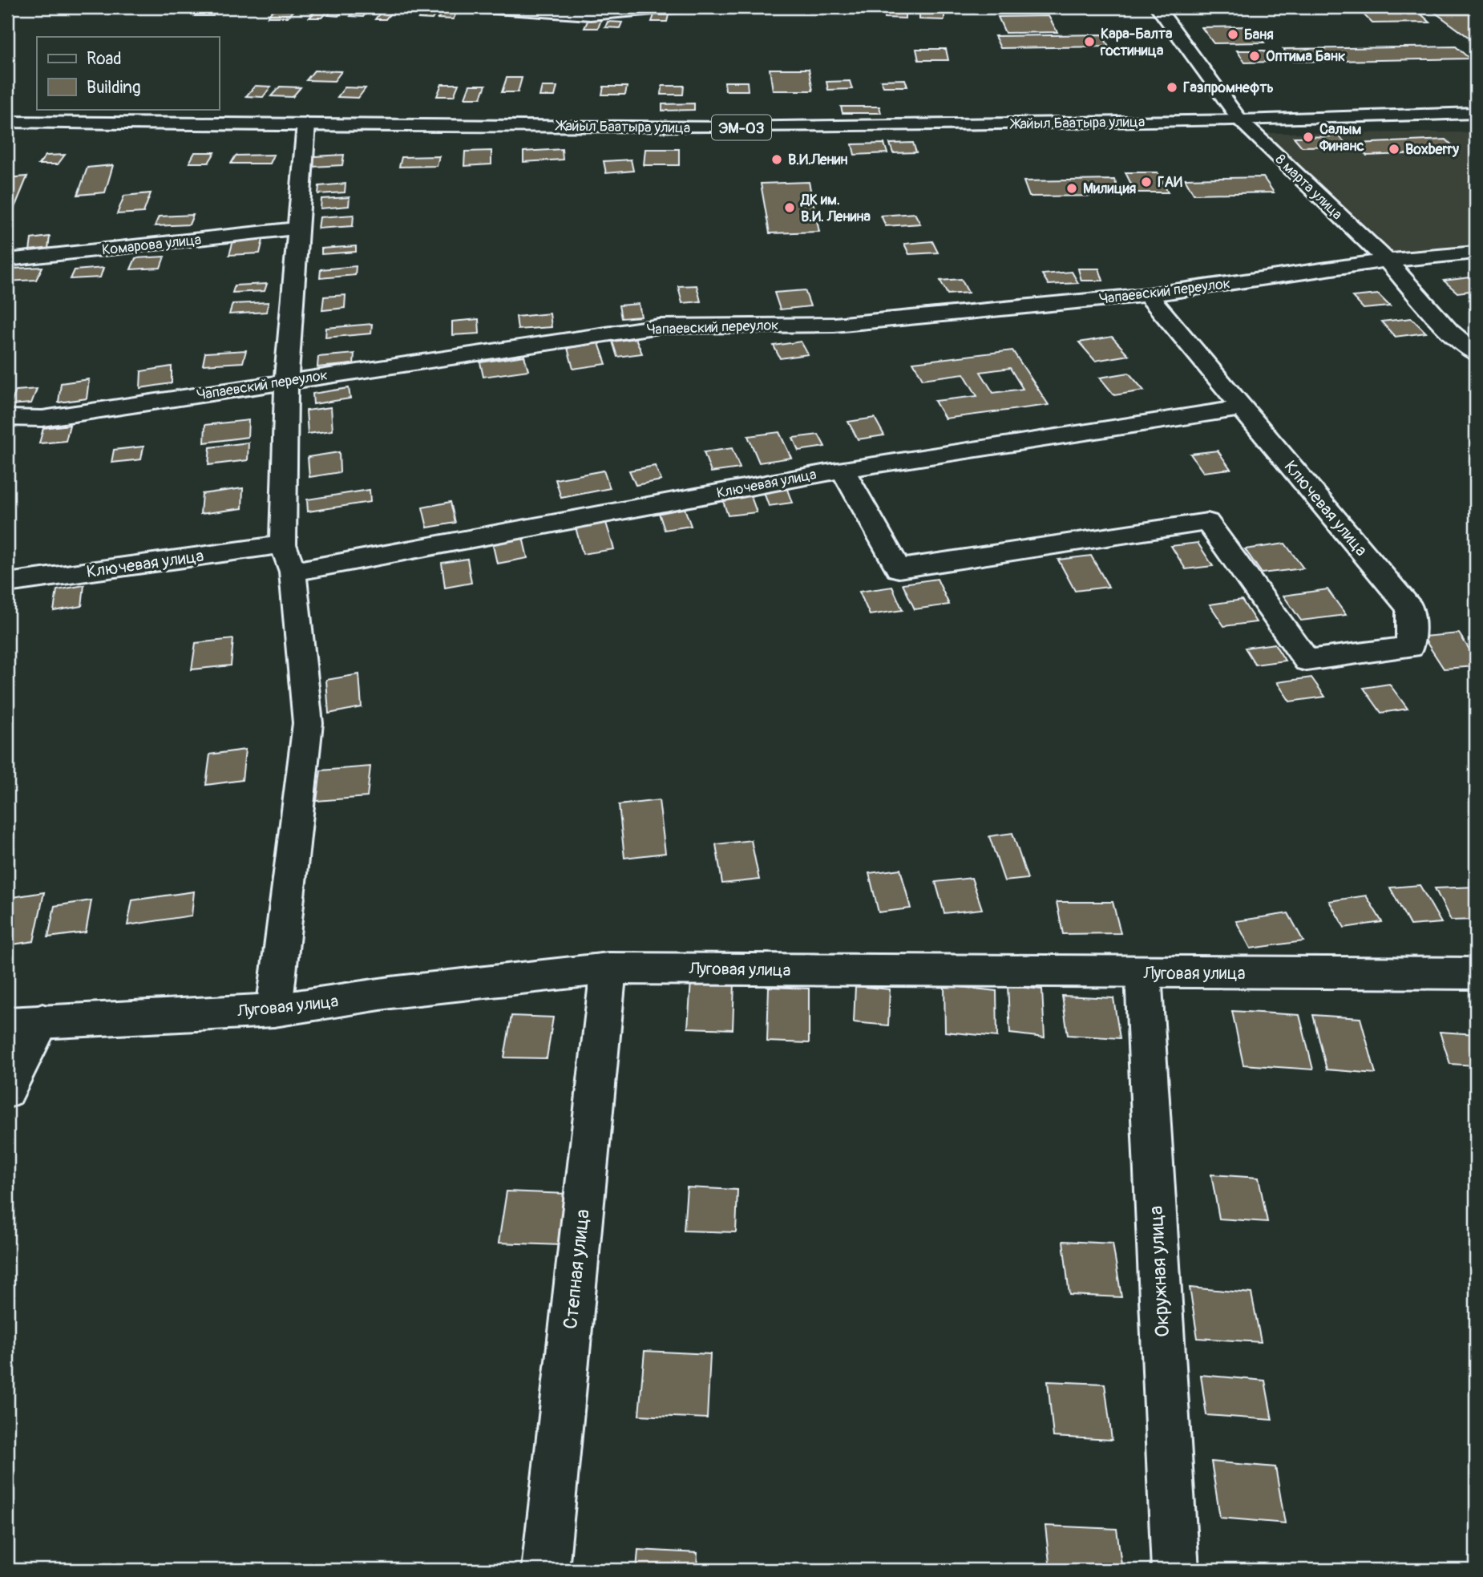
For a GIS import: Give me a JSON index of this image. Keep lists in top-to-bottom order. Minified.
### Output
{"streets":{"main road":["Жайыл Баатыра улица","ЭМ-03","8 марта улица","Комарова улица","Чапаевский переулок","Ключевая улица","Луговая улица","Степная улица","Окружная улица"]},"crossings":[["Жайыл Баатыра улица","8 марта улица"],["8 марта улица","Чапаевский переулок"],["Чапаевский переулок","Ключевая улица"],["Луговая улица","Степная улица"],["Луговая улица","Окружная улица"]],"places":["Баня","Кара-Балта гостиница","Оптима Банк","Газпромнефть","Салым Финанс","Boxberry","В.И.Ленин","ГАИ","Милиция","ДК им. В.И. Ленина"],"legend":["Road","Building"]}
